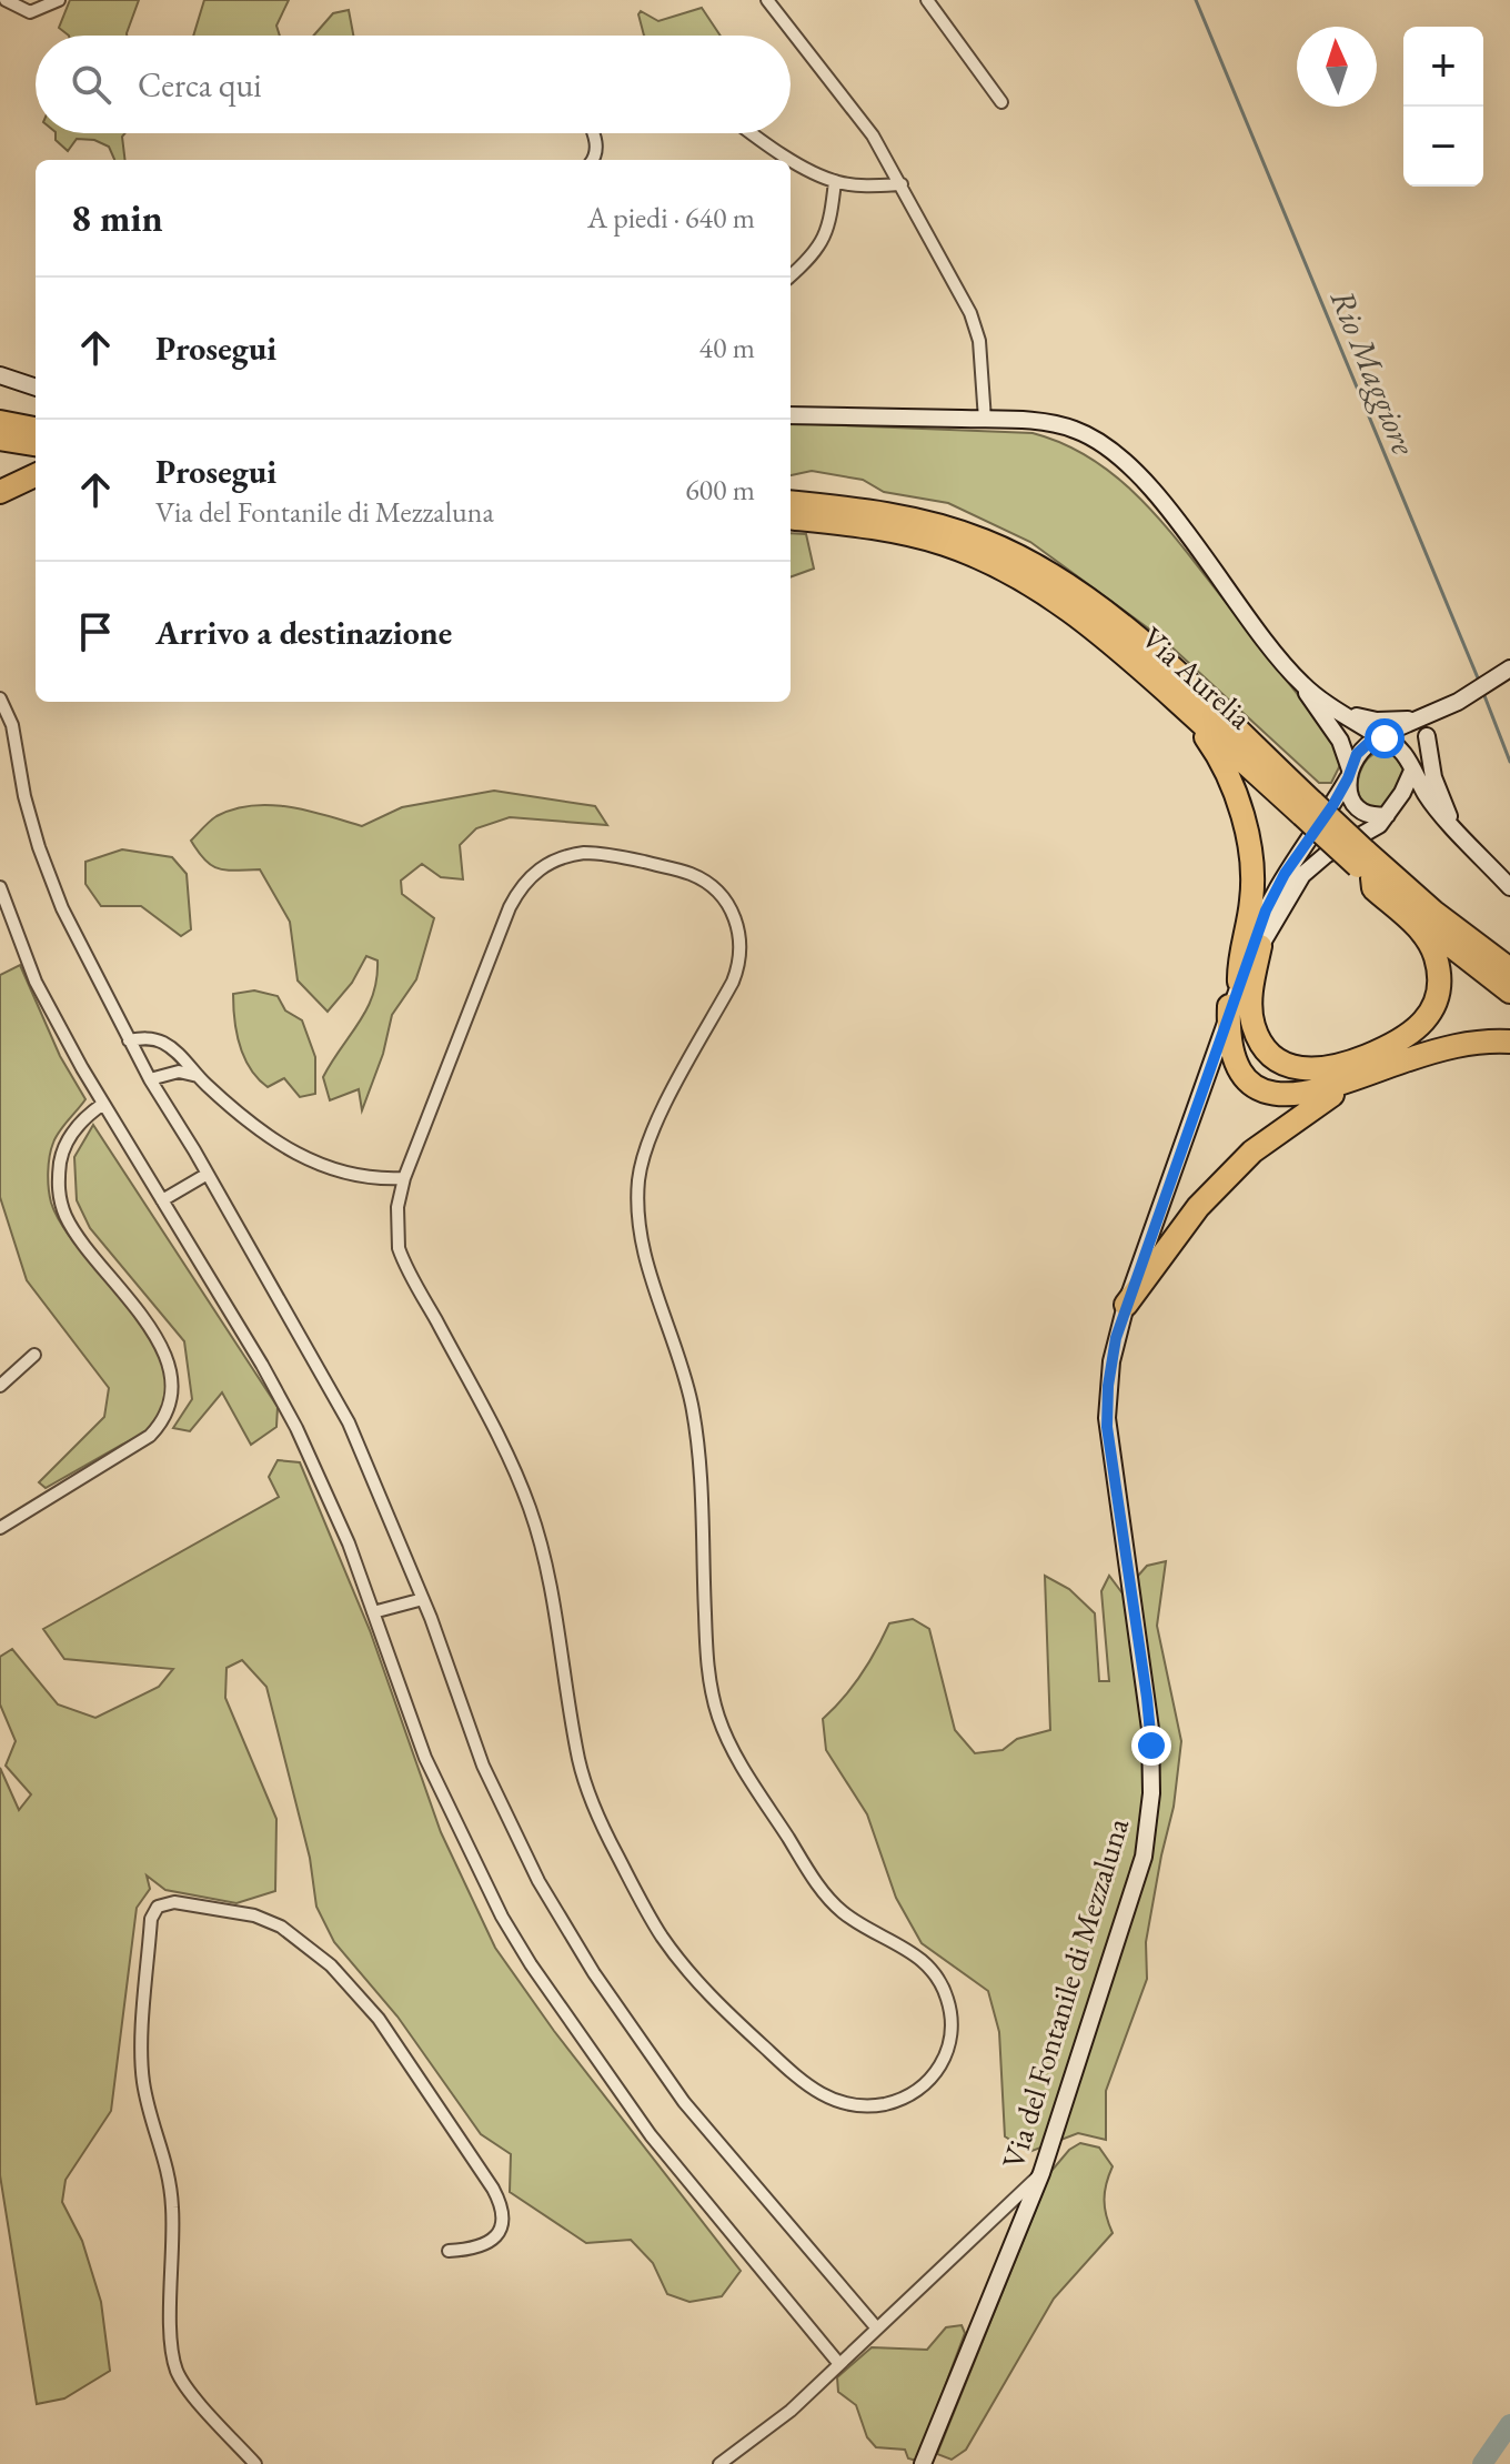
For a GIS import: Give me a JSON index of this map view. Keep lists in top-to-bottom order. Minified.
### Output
{"streets":{"highway":["Via Aurelia"],"street":["Via del Fontanile di Mezzaluna"]},"water":["Rio Maggiore"],"north":"top","page":{"map_buttons":["+","−"],"search":"Cerca qui","heading":["8 min","A piedi · 640 m"],"list":[["Prosegui","40 m"],["Prosegui","Via del Fontanile di Mezzaluna","600 m"],"Arrivo a destinazione"]}}
